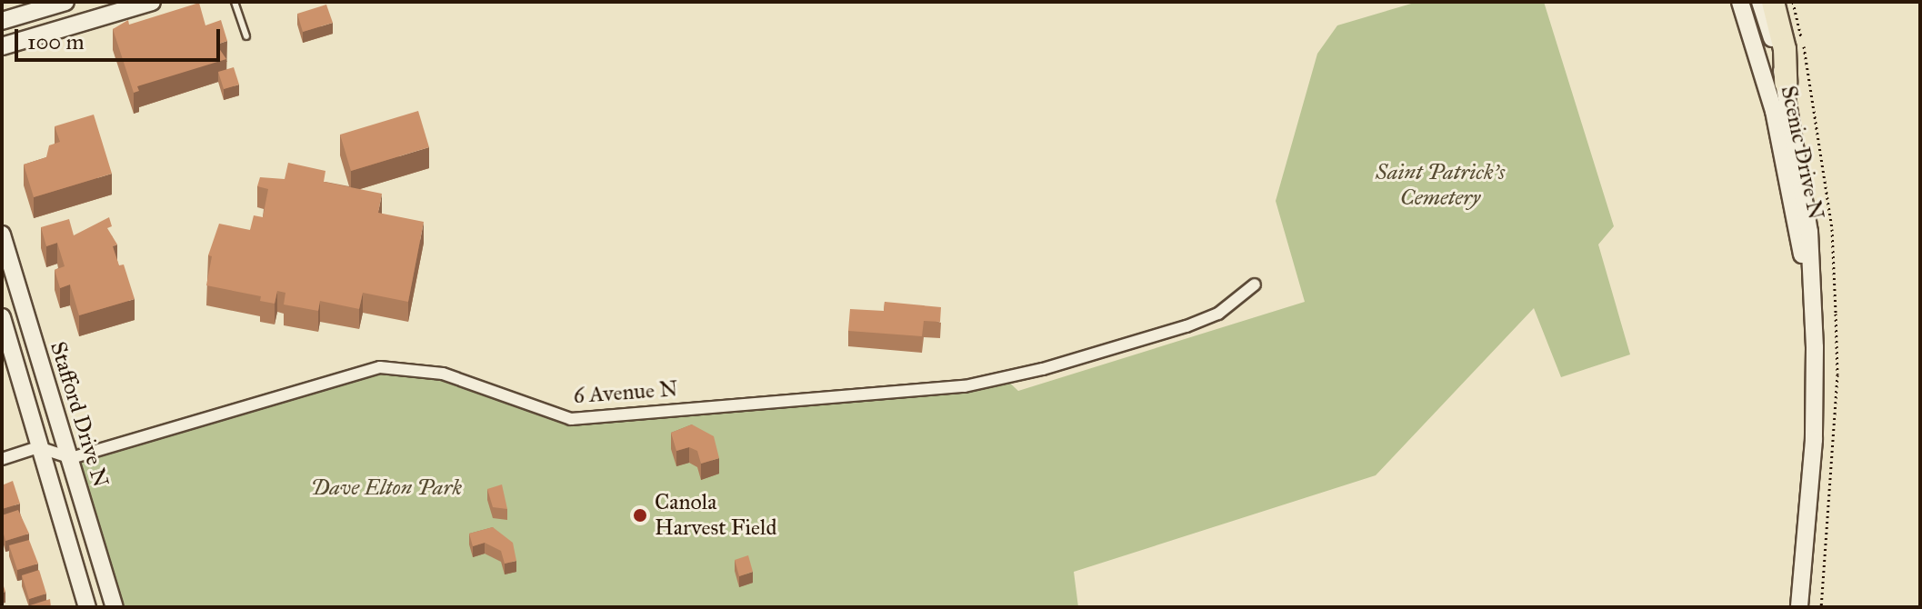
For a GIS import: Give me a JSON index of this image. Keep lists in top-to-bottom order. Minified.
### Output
{"streets":{"main road":["Scenic Drive N","Stafford Drive N"],"street":["6 Avenue N"]},"crossings":[["6 Avenue N","Stafford Drive N"]],"parks":["Saint Patrick's Cemetery","Dave Elton Park"],"places":["Canola Harvest Field"],"scale_bar":"100 m"}
